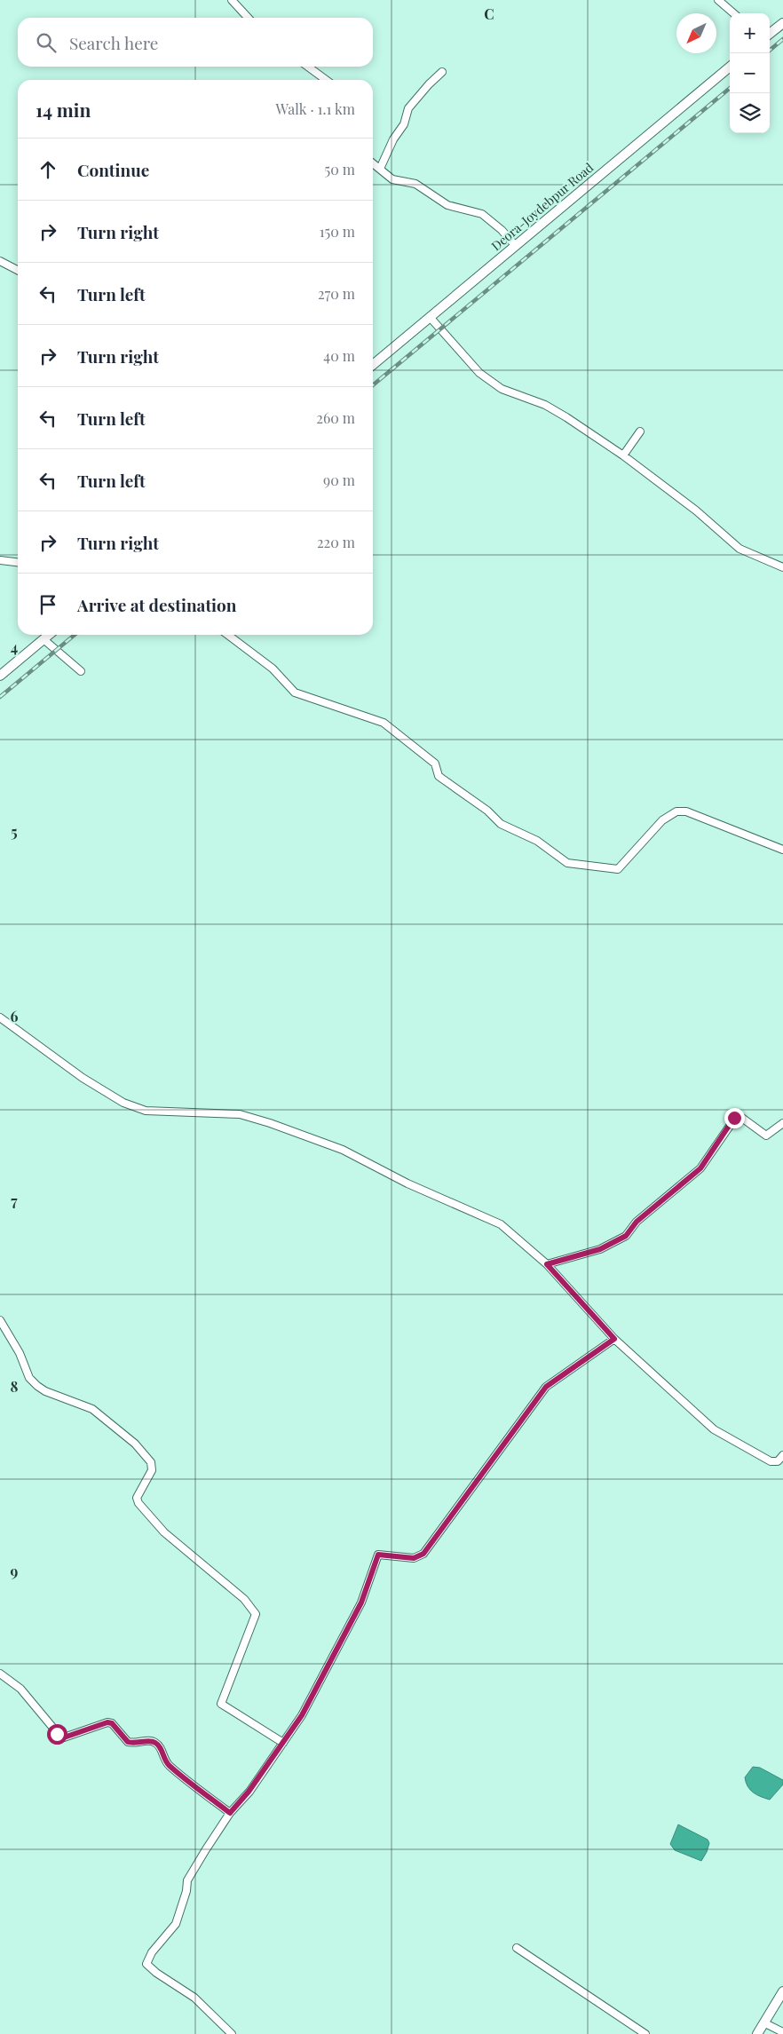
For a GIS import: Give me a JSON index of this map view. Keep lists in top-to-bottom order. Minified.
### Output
{"streets":{"street":["Deora-Joydebpur Road"]},"north":"bottom left","page":{"map_buttons":["+","−"],"search":"Search here","heading":["14 min","Walk · 1.1 km"],"list":[["Continue","50 m"],["Turn right","150 m"],["Turn left","270 m"],["Turn right","40 m"],["Turn left","260 m"],["Turn left","90 m"],["Turn right","220 m"],"Arrive at destination"]},"grid":{"columns":["C"],"rows":["4","5","6","7","8","9"]}}
